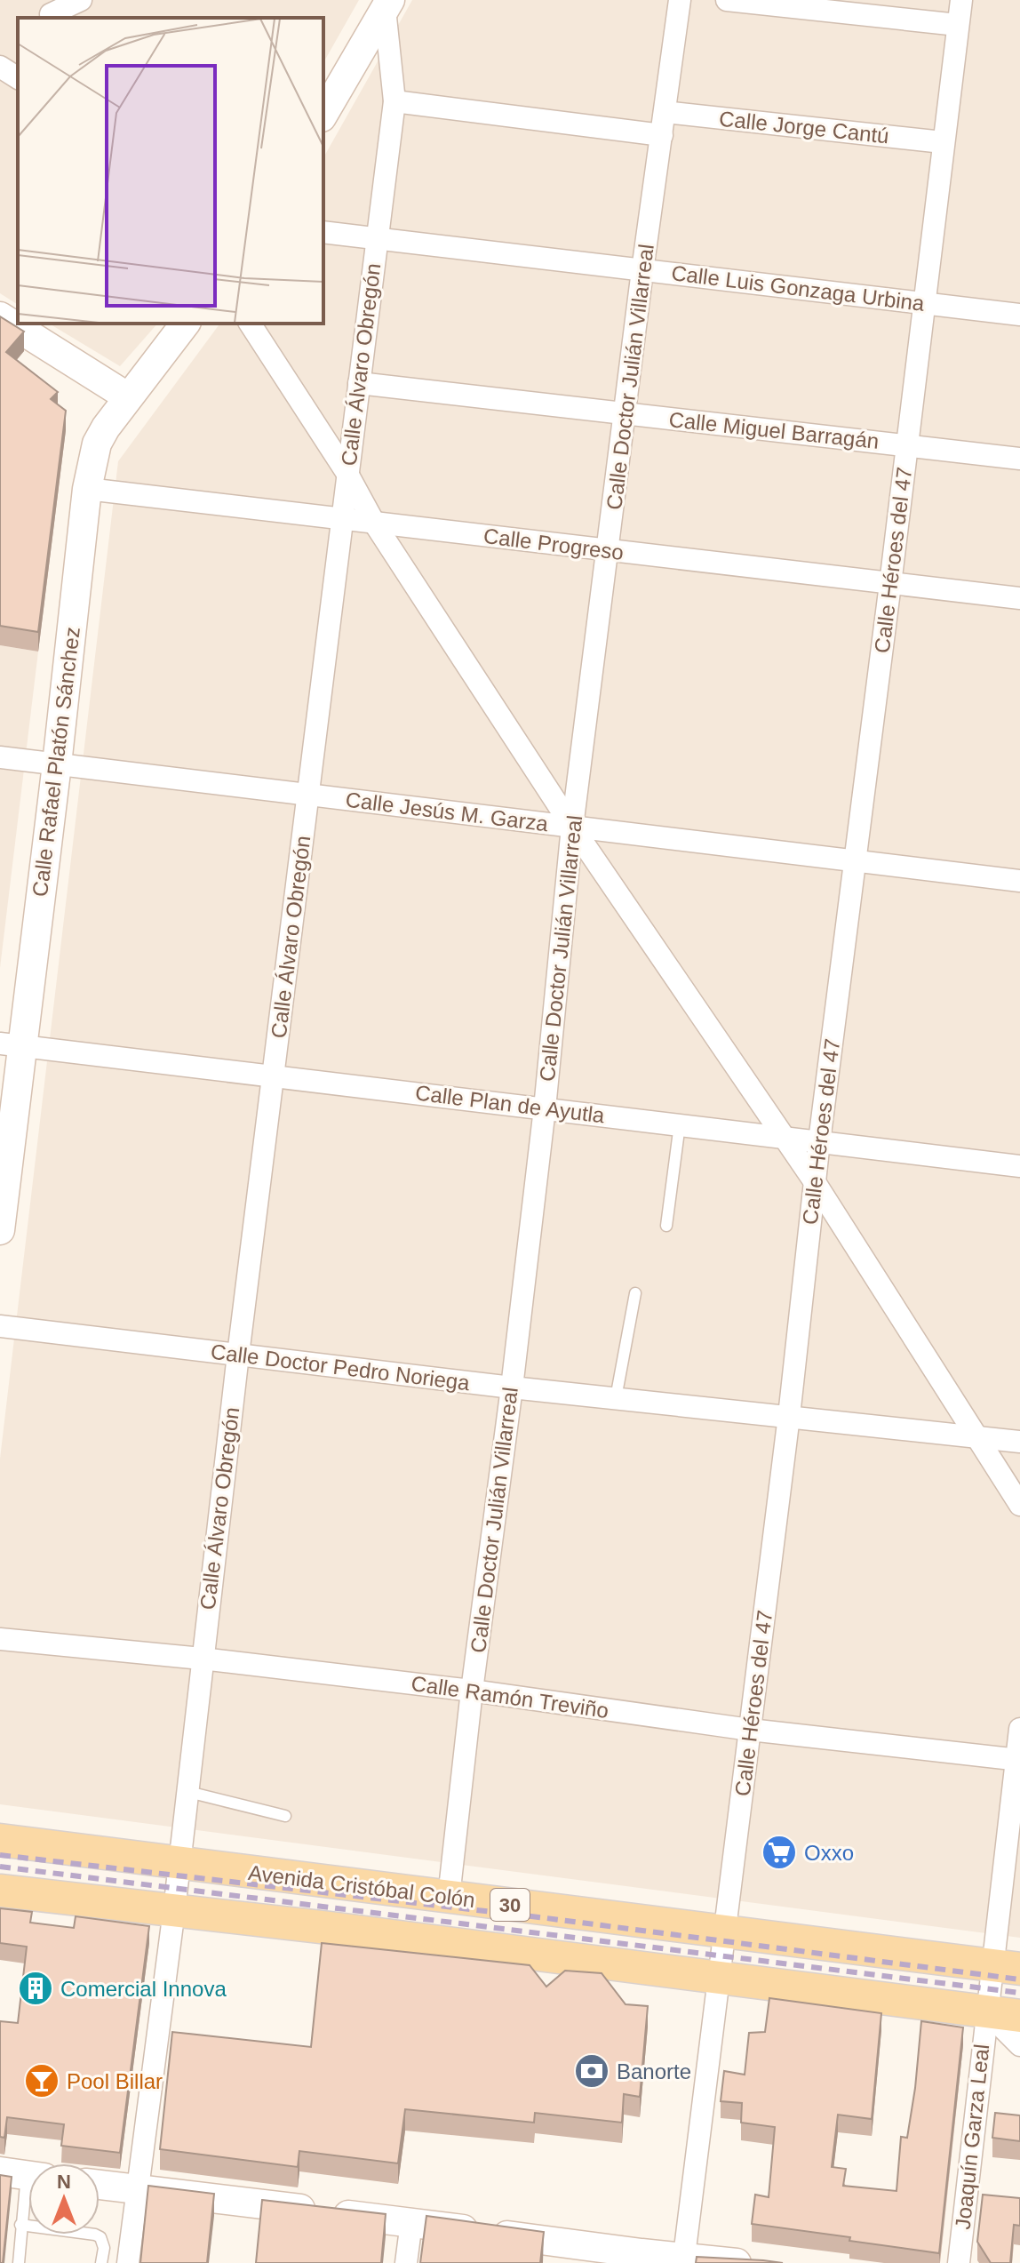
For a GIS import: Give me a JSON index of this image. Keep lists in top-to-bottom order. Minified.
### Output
{"streets":{"main road":["Avenida Cristóbal Colón","30"],"street":["Calle Jorge Cantú","Calle Luis Gonzaga Urbina","Calle Álvaro Obregón","Calle Doctor Julián Villarreal","Calle Miguel Barragán","Calle Progreso","Calle Héroes del 47","Calle Rafael Platón Sánchez","Calle Jesús M. Garza","Calle Plan de Ayutla","Calle Doctor Pedro Noriega","Calle Ramón Treviño","Joaquín Garza Leal"]},"crossings":[["Calle Jorge Cantú","Calle Doctor Julián Villarreal"],["Calle Jorge Cantú","Calle Héroes del 47"],["Calle Luis Gonzaga Urbina","Calle Álvaro Obregón"],["Calle Luis Gonzaga Urbina","Calle Doctor Julián Villarreal"],["Calle Luis Gonzaga Urbina","Calle Héroes del 47"],["Calle Álvaro Obregón","Calle Miguel Barragán"],["Calle Álvaro Obregón","Calle Progreso"],["Calle Álvaro Obregón","Calle Jesús M. Garza"],["Calle Álvaro Obregón","Calle Plan de Ayutla"],["Calle Álvaro Obregón","Calle Doctor Pedro Noriega"],["Calle Álvaro Obregón","Calle Ramón Treviño"],["Calle Álvaro Obregón","Avenida Cristóbal Colón"],["Calle Álvaro Obregón","30"],["Calle Doctor Julián Villarreal","Calle Miguel Barragán"],["Calle Doctor Julián Villarreal","Calle Progreso"],["Calle Doctor Julián Villarreal","Calle Jesús M. Garza"],["Calle Doctor Julián Villarreal","Calle Plan de Ayutla"],["Calle Doctor Julián Villarreal","Calle Doctor Pedro Noriega"],["Calle Doctor Julián Villarreal","Calle Ramón Treviño"],["Calle Doctor Julián Villarreal","Avenida Cristóbal Colón"],["Calle Miguel Barragán","Calle Héroes del 47"],["Calle Progreso","Calle Héroes del 47"],["Calle Progreso","Calle Rafael Platón Sánchez"],["Calle Héroes del 47","Calle Jesús M. Garza"],["Calle Héroes del 47","Calle Plan de Ayutla"],["Calle Héroes del 47","Calle Doctor Pedro Noriega"],["Calle Héroes del 47","Calle Ramón Treviño"],["Calle Héroes del 47","Avenida Cristóbal Colón"],["Calle Héroes del 47","30"],["Calle Rafael Platón Sánchez","Calle Jesús M. Garza"],["Calle Rafael Platón Sánchez","Calle Plan de Ayutla"],["Calle Ramón Treviño","Joaquín Garza Leal"],["Avenida Cristóbal Colón","Joaquín Garza Leal"],["30","Joaquín Garza Leal"]],"places":{"supermarket":["Oxxo"],"building":["Comercial Innova"],"bank":["Banorte"],"bar":["Pool Billar"]},"north":"top"}
